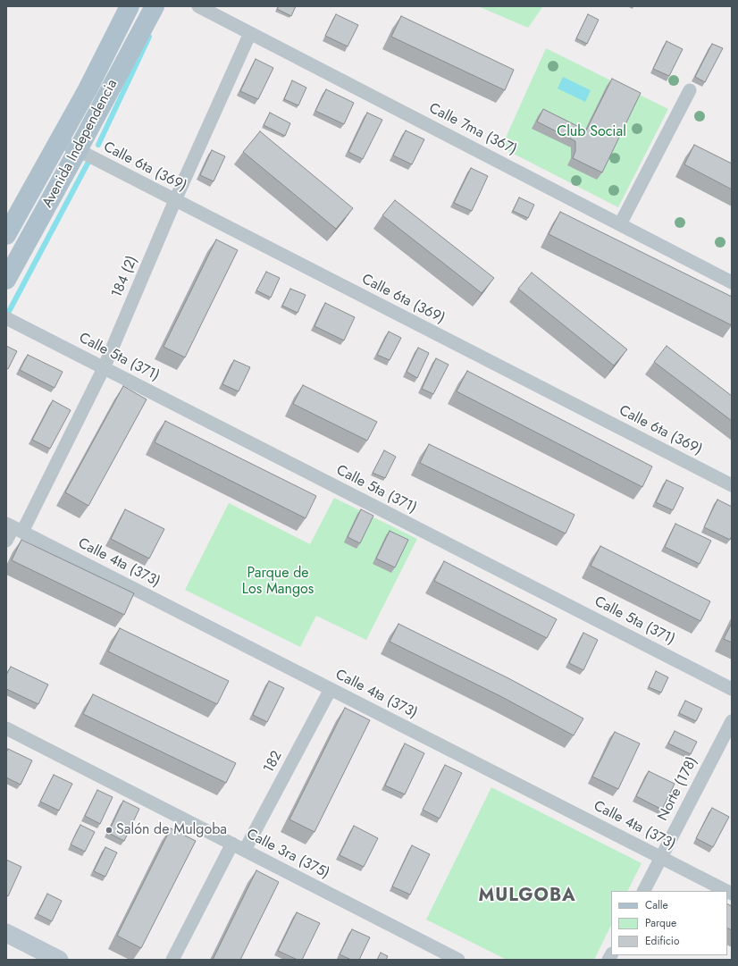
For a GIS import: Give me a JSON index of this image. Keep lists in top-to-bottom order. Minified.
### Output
{"streets":{"main road":["Avenida Independencia"],"street":["Calle 7ma (367)","Calle 6ta (369)","184 (2)","Calle 5ta (371)","Calle 4ta (373)","182","Norte (178)","Calle 3ra (375)"]},"crossings":[["Calle 7ma (367)","184 (2)"],["Avenida Independencia","Calle 6ta (369)"],["Calle 6ta (369)","184 (2)"],["184 (2)","Calle 5ta (371)"],["184 (2)","Calle 4ta (373)"],["Calle 4ta (373)","182"],["Calle 4ta (373)","Norte (178)"],["182","Calle 3ra (375)"]],"districts":["MULGOBA"],"parks":["Club Social","Parque de Los Mangos"],"places":["Salón de Mulgoba"],"legend":["Calle","Parque","Edificio"]}
